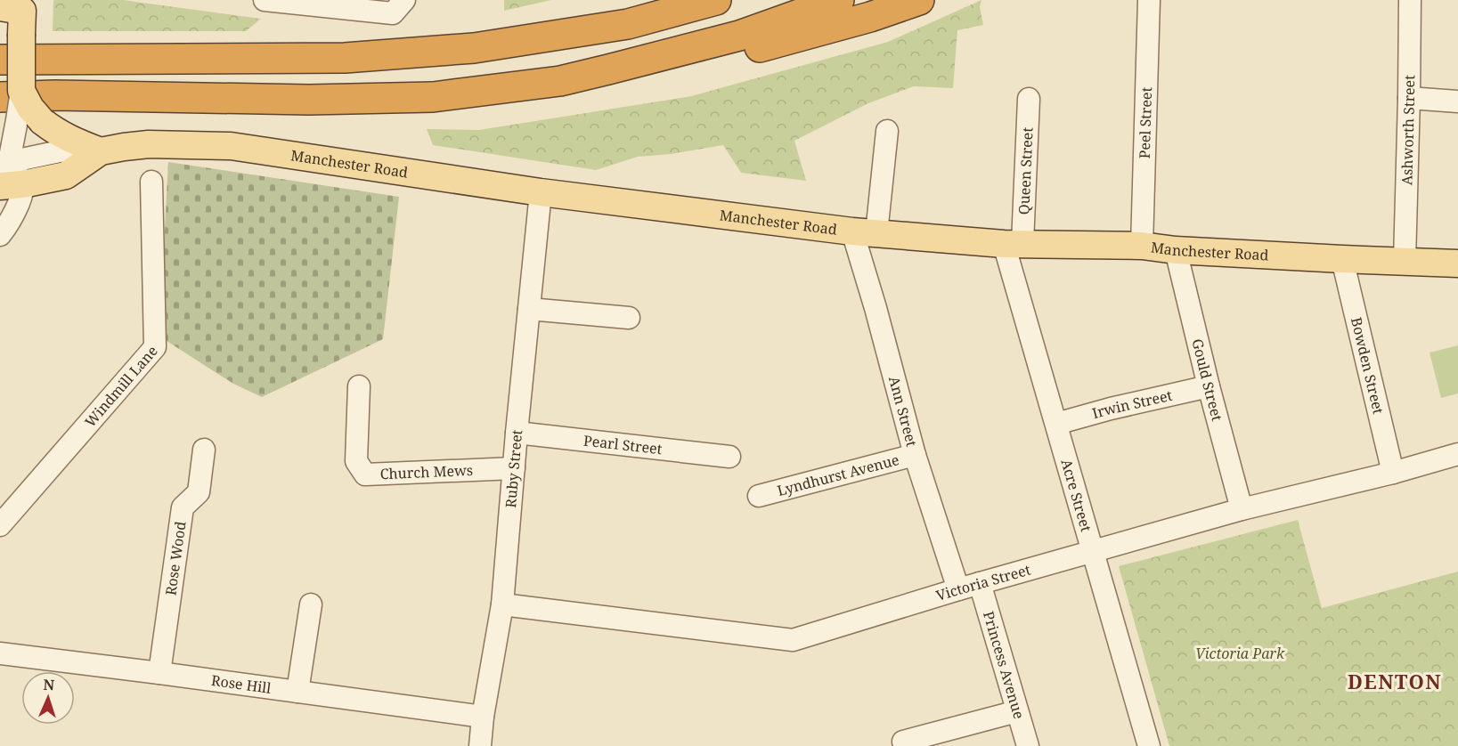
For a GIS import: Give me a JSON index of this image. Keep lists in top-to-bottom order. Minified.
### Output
{"streets":{"main road":["Manchester Road"],"street":["Peel Street","Ashworth Street","Queen Street","Bowden Street","Gould Street","Windmill Lane","Irwin Street","Ann Street","Pearl Street","Ruby Street","Church Mews","Lyndhurst Avenue","Acre Street","Rose Wood","Victoria Street","Princess Avenue","Rose Hill"]},"crossings":[["Peel Street","Manchester Road"],["Ashworth Street","Manchester Road"],["Manchester Road","Queen Street"],["Manchester Road","Bowden Street"],["Manchester Road","Gould Street"],["Manchester Road","Ann Street"],["Manchester Road","Ruby Street"],["Manchester Road","Acre Street"],["Queen Street","Acre Street"],["Bowden Street","Victoria Street"],["Gould Street","Irwin Street"],["Gould Street","Victoria Street"],["Irwin Street","Acre Street"],["Ann Street","Lyndhurst Avenue"],["Ann Street","Victoria Street"],["Pearl Street","Ruby Street"],["Ruby Street","Church Mews"],["Ruby Street","Victoria Street"],["Ruby Street","Rose Hill"],["Acre Street","Victoria Street"],["Rose Wood","Rose Hill"],["Victoria Street","Princess Avenue"]],"districts":["DENTON"],"parks":["Victoria Park"],"north":"top"}
